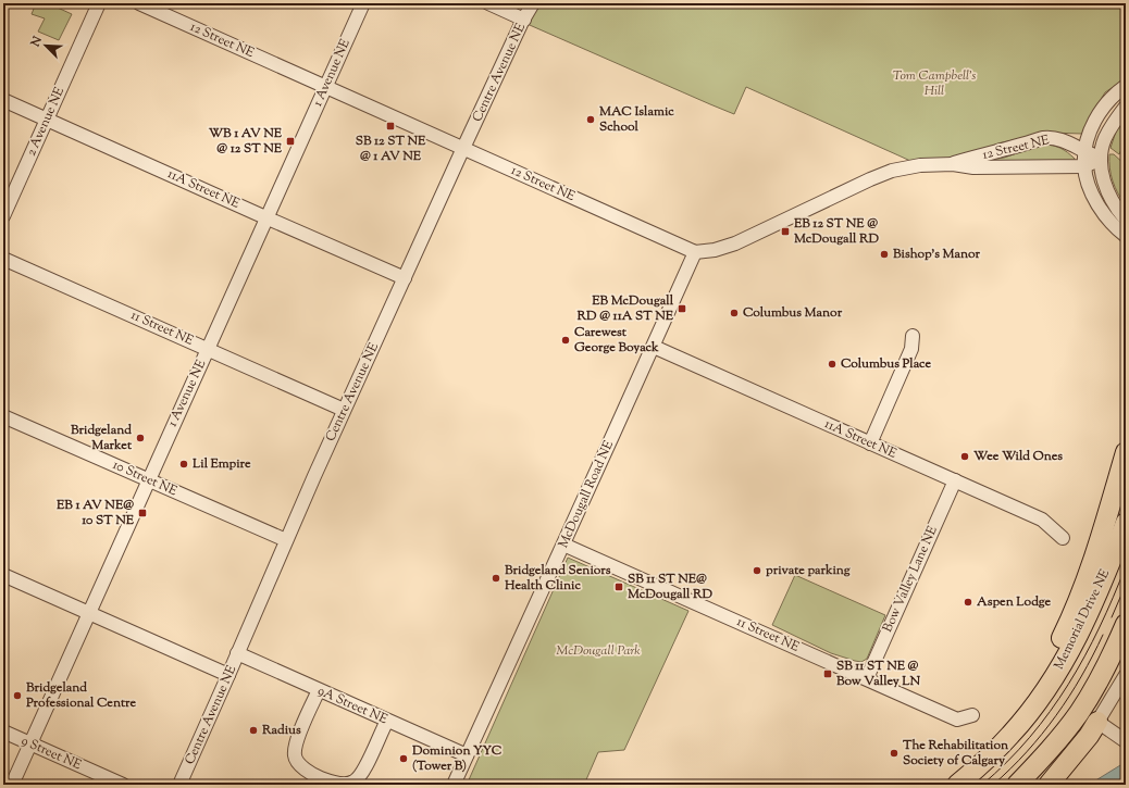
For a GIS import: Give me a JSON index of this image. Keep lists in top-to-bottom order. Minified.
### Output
{"streets":{"highway":["Memorial Drive NE"],"street":["12 Street NE","1 Avenue NE","Centre Avenue NE","2 Avenue NE","11A Street NE","11 Street NE","10 Street NE","McDougall Road NE","Bow Valley Lane NE","9A Street NE","9 Street NE"]},"crossings":[["12 Street NE","1 Avenue NE"],["12 Street NE","Centre Avenue NE"],["12 Street NE","McDougall Road NE"],["1 Avenue NE","11A Street NE"],["1 Avenue NE","11 Street NE"],["1 Avenue NE","10 Street NE"],["1 Avenue NE","9 Street NE"],["Centre Avenue NE","11A Street NE"],["Centre Avenue NE","11 Street NE"],["Centre Avenue NE","10 Street NE"],["Centre Avenue NE","9A Street NE"],["2 Avenue NE","11A Street NE"],["11A Street NE","McDougall Road NE"],["11A Street NE","Bow Valley Lane NE"],["11 Street NE","McDougall Road NE"],["11 Street NE","Bow Valley Lane NE"],["McDougall Road NE","9A Street NE"]],"parks":["Tom Campbell's Hill","McDougall Park"],"places":{"other":["MAC Islamic School","Bishop's Manor","Columbus Manor","Carewest George Boyack","Columbus Place","Bridgeland Market","Wee Wild Ones","Lil Empire","private parking","Bridgeland Seniors Health Clinic","Aspen Lodge","Bridgeland Professional Centre","Radius","The Rehabilitation Society of Calgary","Dominion YYC (Tower B)"],"transit":["SB 12 ST NE @ 1 AV NE","WB 1 AV NE @ 12 ST NE","EB 12 ST NE @ McDougall RD","EB McDougall RD @ 11A ST NE","EB 1 AV NE@ 10 ST NE","SB 11 ST NE@ McDougall RD","SB 11 ST NE @ Bow Valley LN"]},"north":"top left"}
